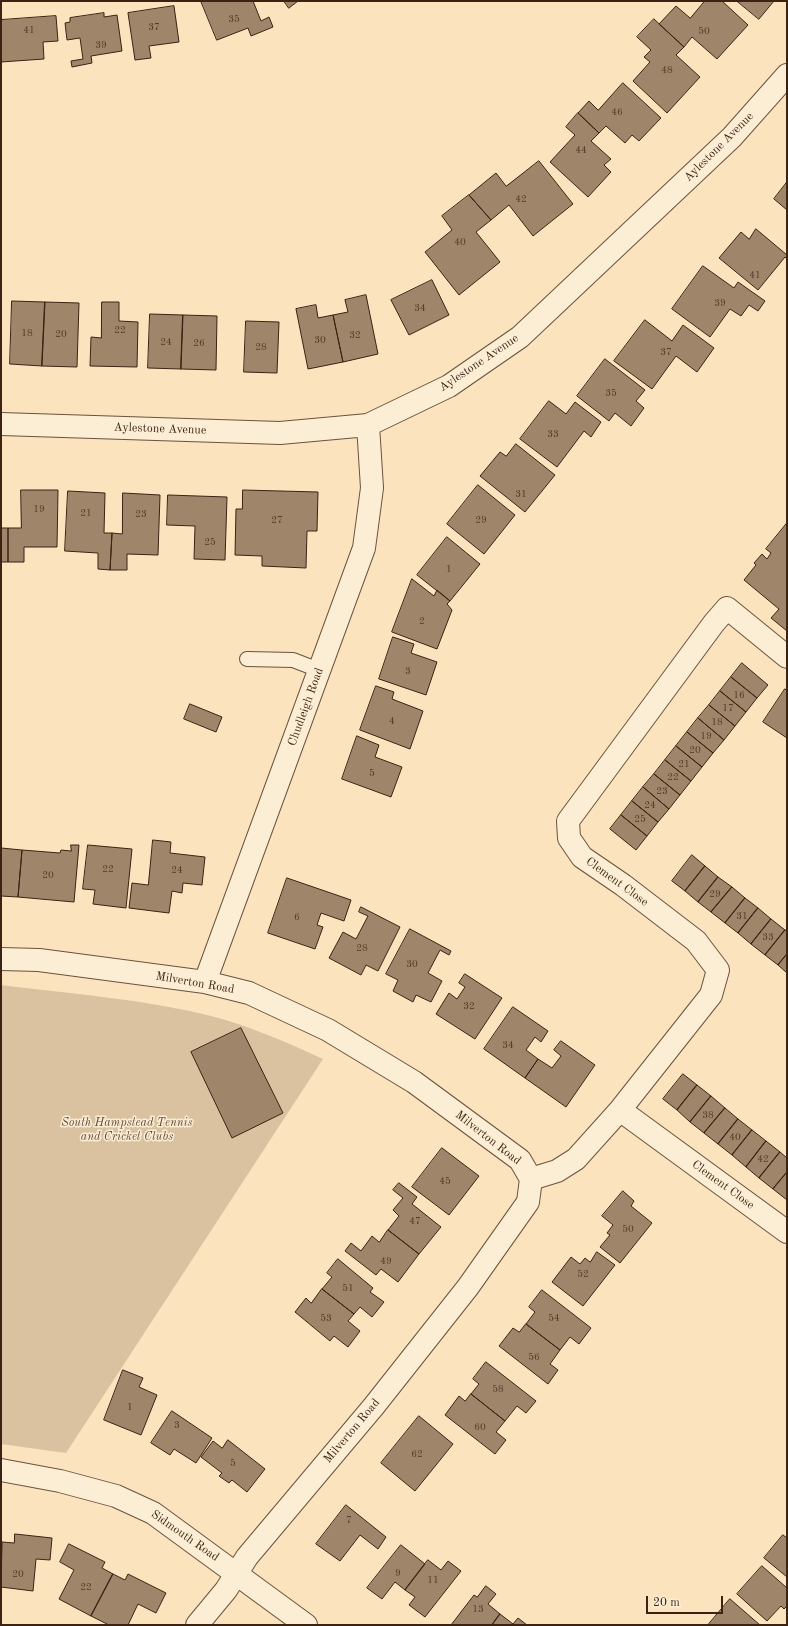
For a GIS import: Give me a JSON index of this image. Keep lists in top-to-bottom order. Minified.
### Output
{"streets":{"street":["Aylestone Avenue","Chudleigh Road","Clement Close","Milverton Road","Sidmouth Road"]},"crossings":[["Aylestone Avenue","Chudleigh Road"],["Chudleigh Road","Milverton Road"],["Clement Close","Milverton Road"],["Milverton Road","Sidmouth Road"]],"parks":["South Hampstead Tennis and Cricket Clubs"],"house_numbers":["35","37","41","50","39","48","46","44","42","40","41","39","34","22","18","20","32","30","24","26","28","37","35","33","31","19","21","23","27","29","25","1","2","3","16","17","4","18","19","20","21","5","22","23","24","25","22","24","20","29","31","6","33","28","30","32","34","38","40","42","45","47","50","49","52","51","53","54","56","58","1","3","60","62","5","7","9","20","11","22","13"],"scale_bar":"20 m"}
